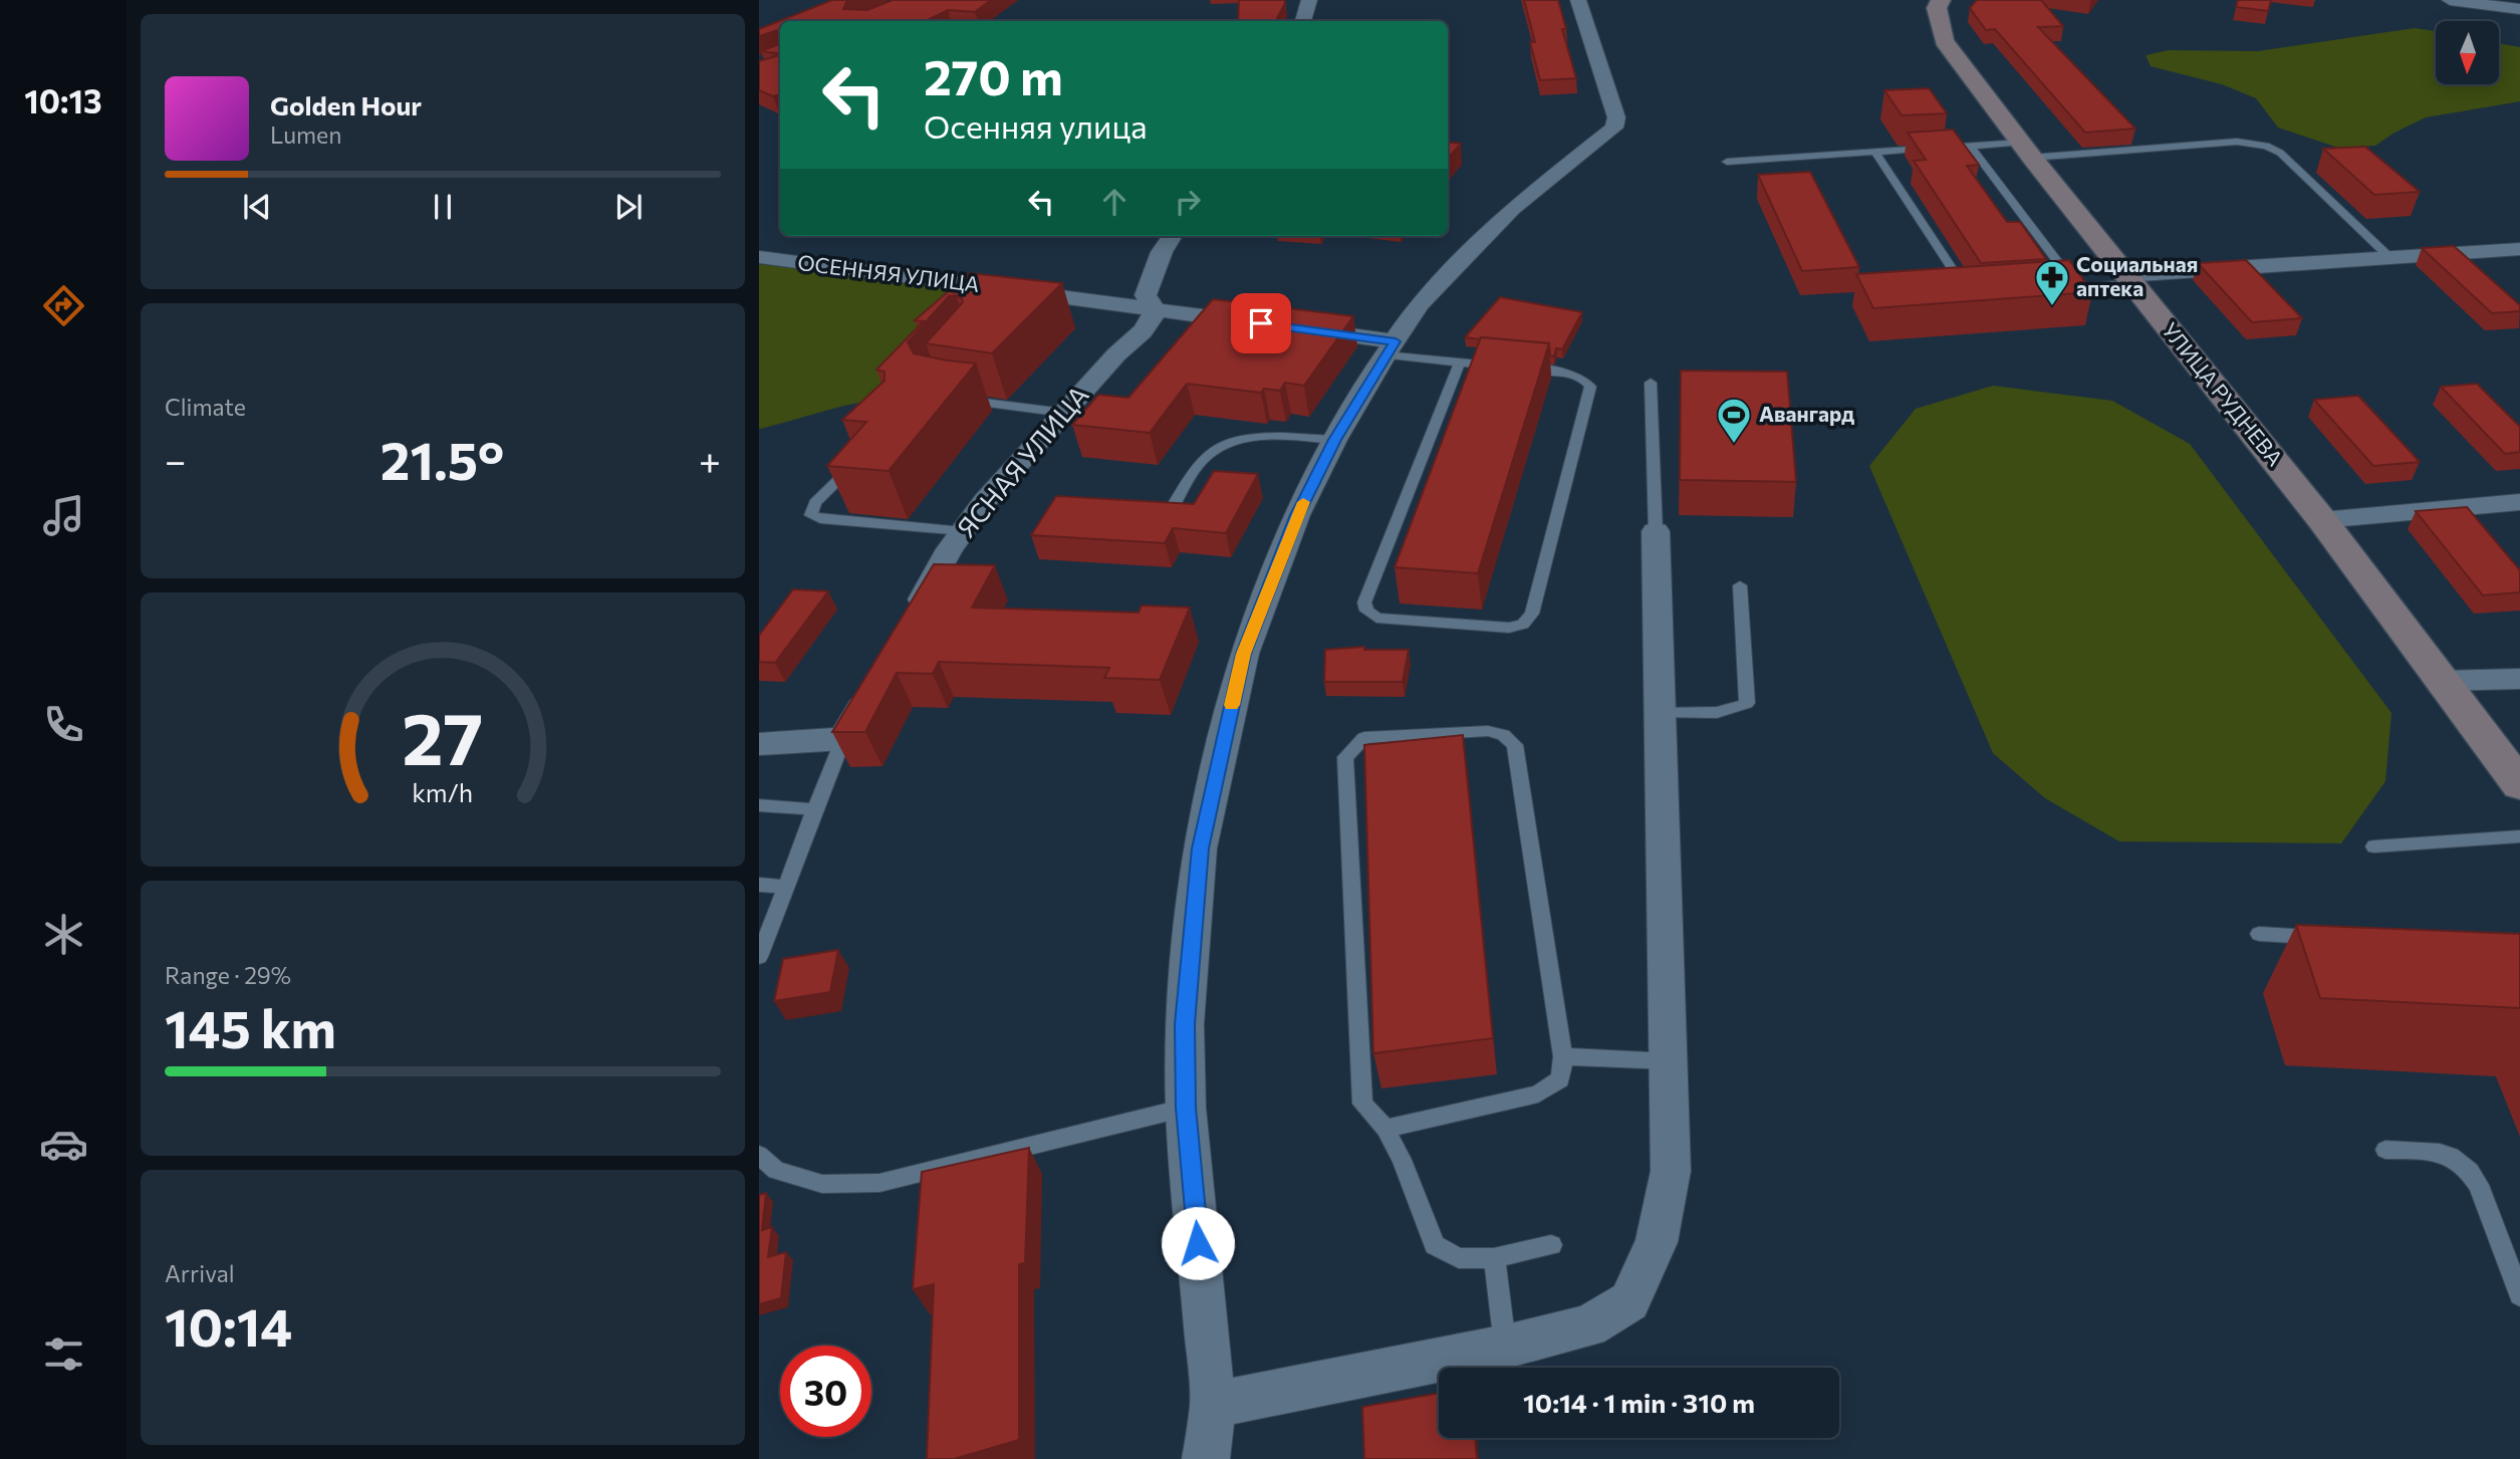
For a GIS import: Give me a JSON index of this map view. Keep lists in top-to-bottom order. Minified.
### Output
{"streets":{"main road":["УЛИЦА РУДНЕВА"],"street":["ОСЕННЯЯ УЛИЦА","ЯСНАЯ УЛИЦА"]},"crossings":[["ОСЕННЯЯ УЛИЦА","ЯСНАЯ УЛИЦА"]],"places":{"pharmacy":["Социальная аптека"],"sports":["Авангард"]},"north":"bottom","page":{"tabs":"10:13","turn":["270 m","Осенняя улица"],"song":["Golden Hour","Lumen"],"tile":["Climate",["Range · 29%","145 km"],["Arrival","10:14"]],"heat":["−","21.5°","+"],"limit":"30","trip":"10:14 · 1 min · 310 m","gauge":["27","km/h"]}}
